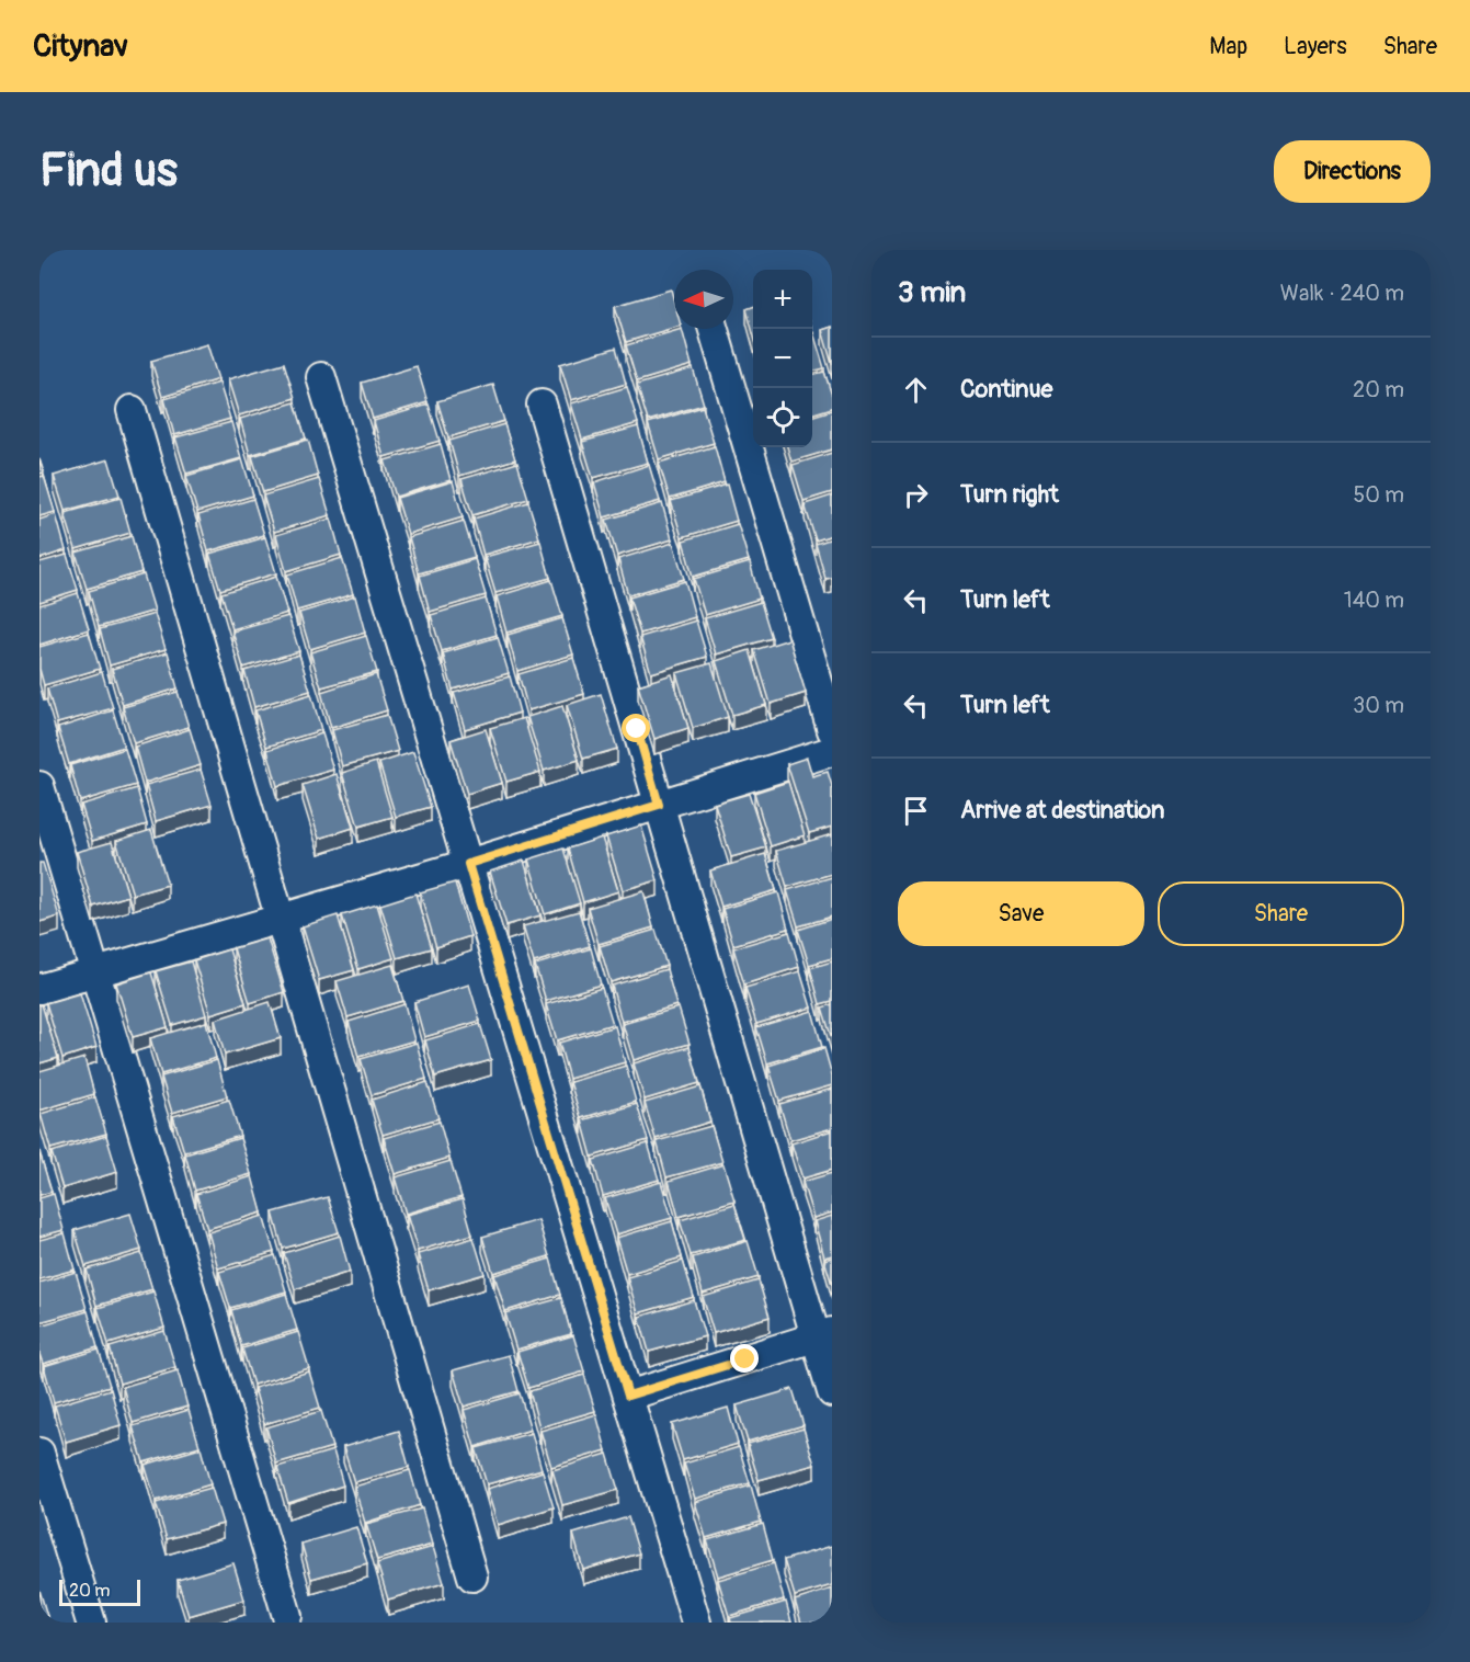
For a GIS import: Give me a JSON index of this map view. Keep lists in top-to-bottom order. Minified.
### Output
{"scale_bar":"20 m","north":"left","page":{"header":"Citynav","nav":["Map","Layers","Share"],"buttons":["Directions",["Save","Share"]],"title":"Find us","heading":["3 min","Walk · 240 m"],"map_buttons":["+","−"],"list":[["Continue","20 m"],["Turn right","50 m"],["Turn left","140 m"],["Turn left","30 m"],"Arrive at destination"],"scale":"20 m"}}
